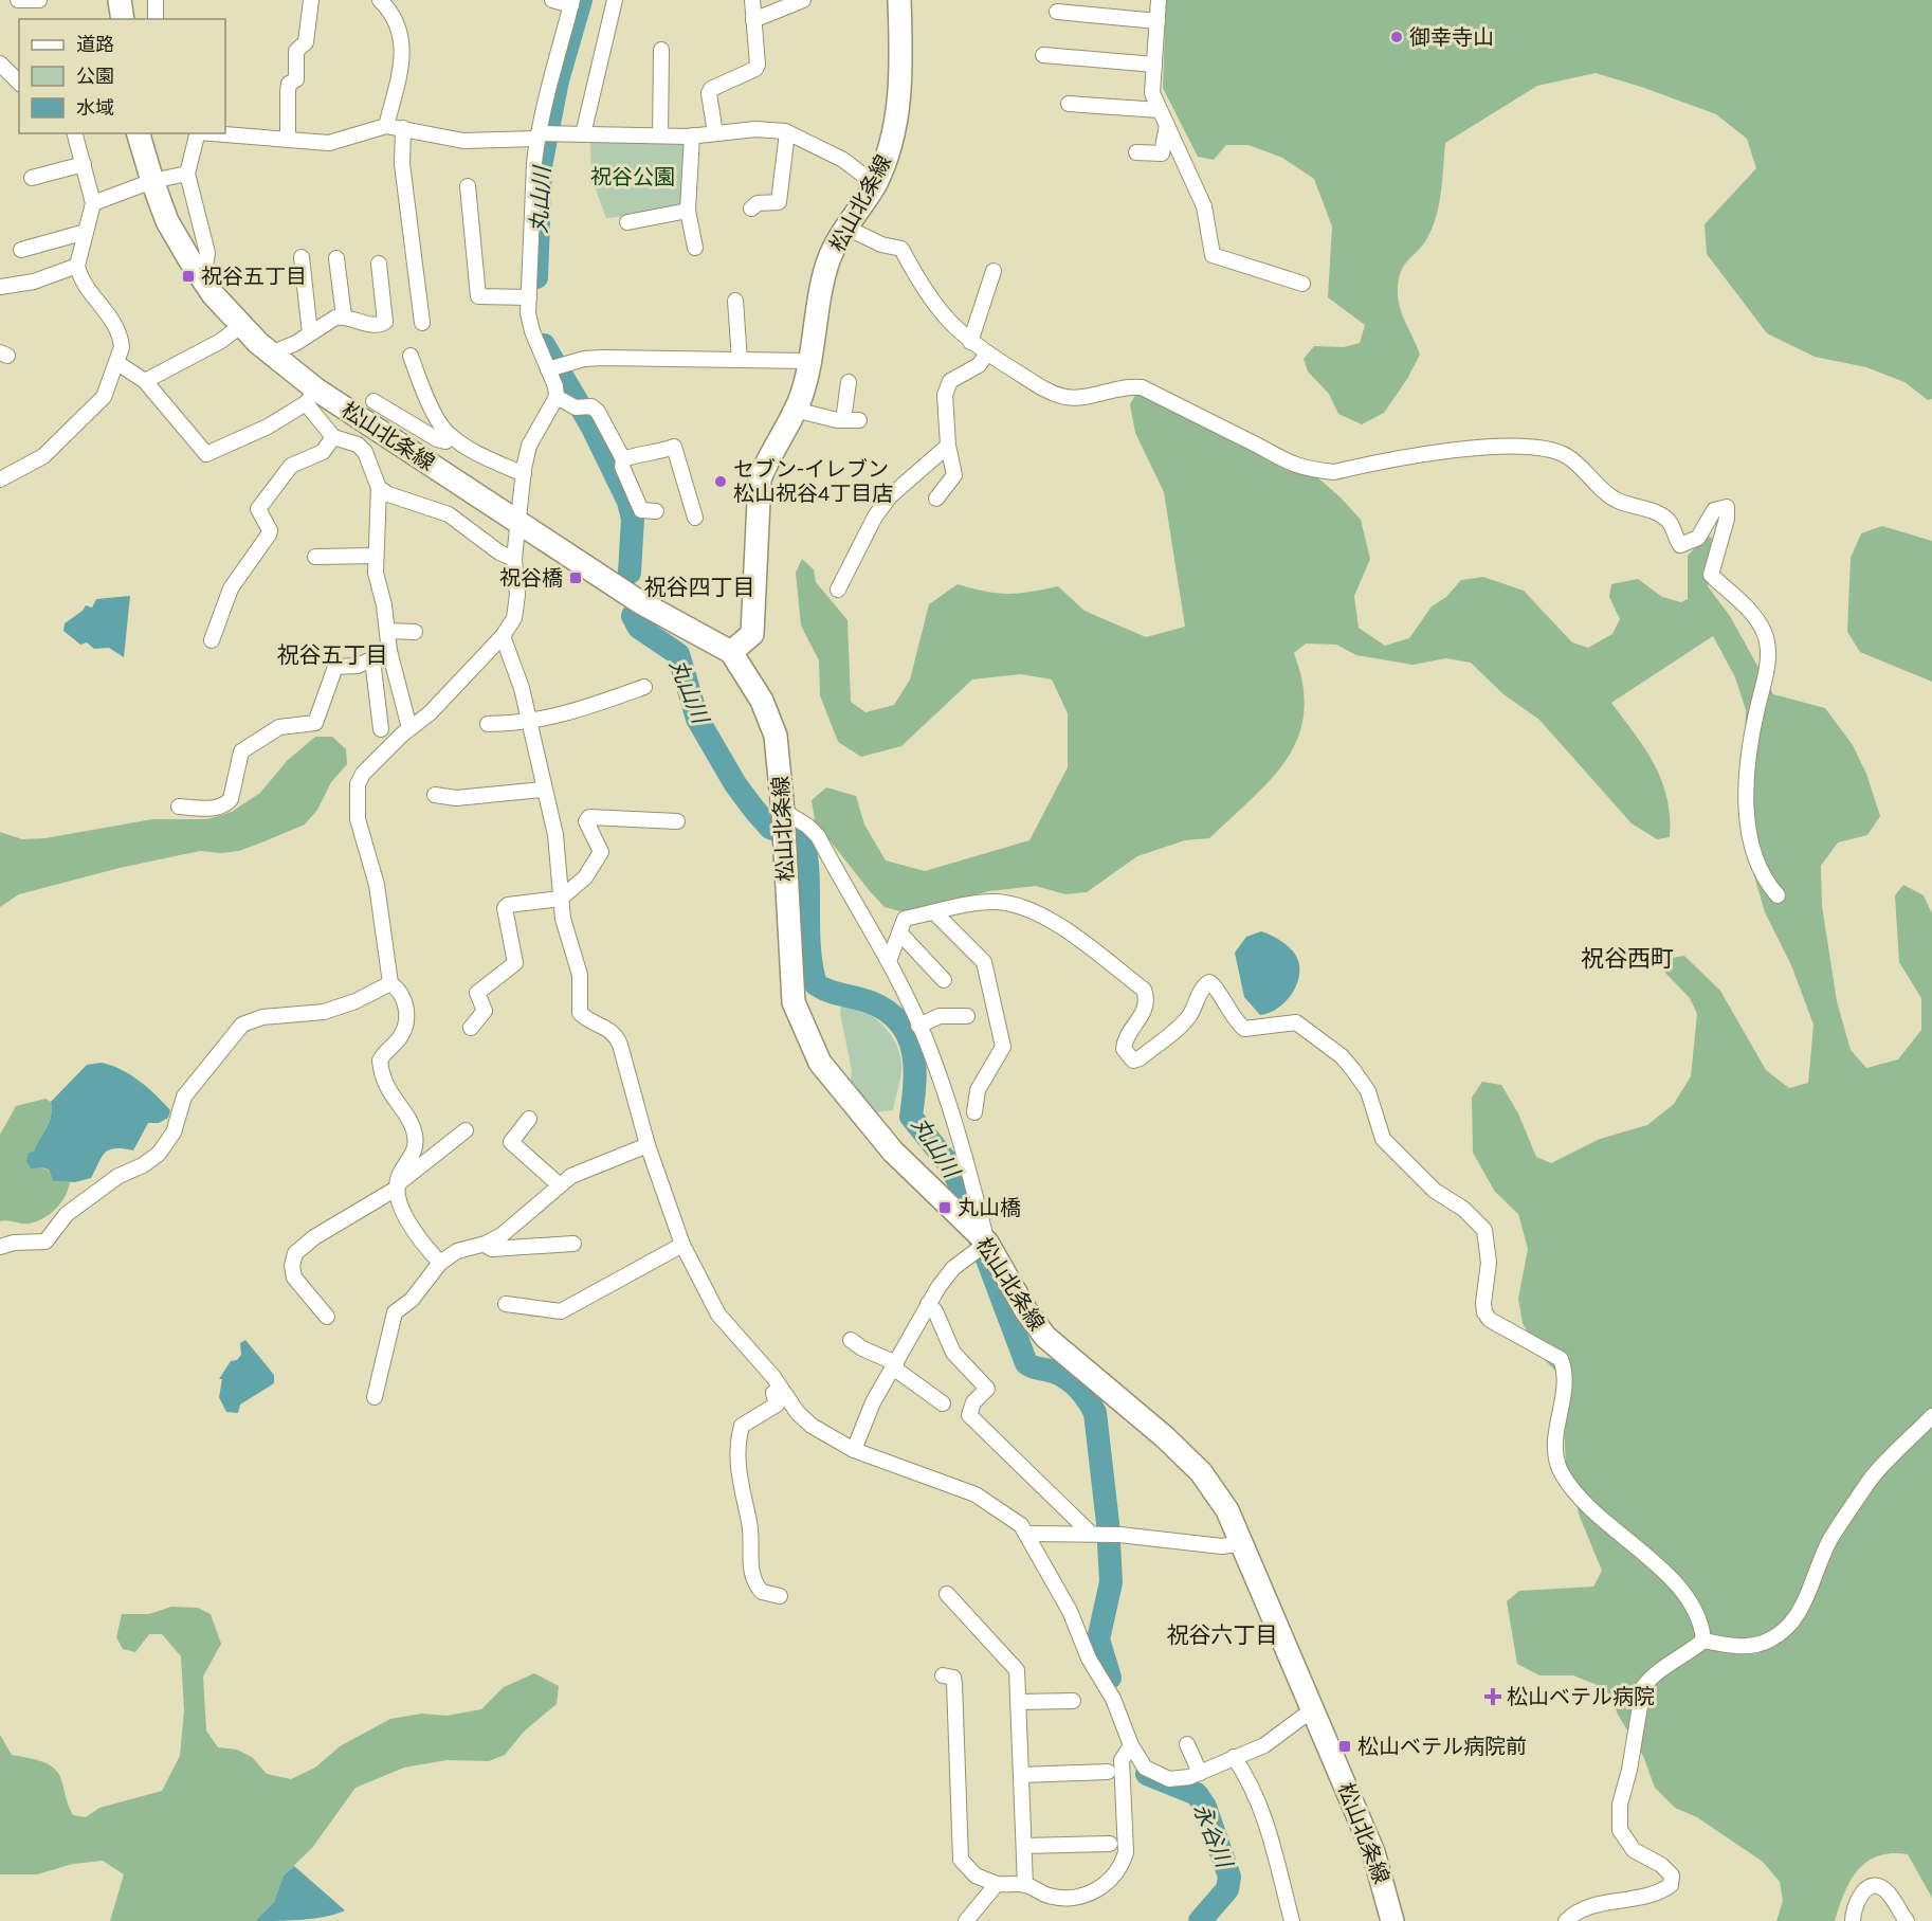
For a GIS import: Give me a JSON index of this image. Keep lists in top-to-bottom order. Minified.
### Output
{"streets":{"main road":["松山北条線"]},"districts":["祝谷四丁目","祝谷五丁目","祝谷西町","祝谷六丁目"],"water":["丸山川","永谷川"],"parks":["祝谷公園"],"places":{"other":["御幸寺山","セブン-イレブン 松山祝谷4丁目店"],"transit":["祝谷五丁目","祝谷橋","丸山橋","松山ベテル病院前"],"health":["松山ベテル病院"]},"legend":["道路","公園","水域"]}
